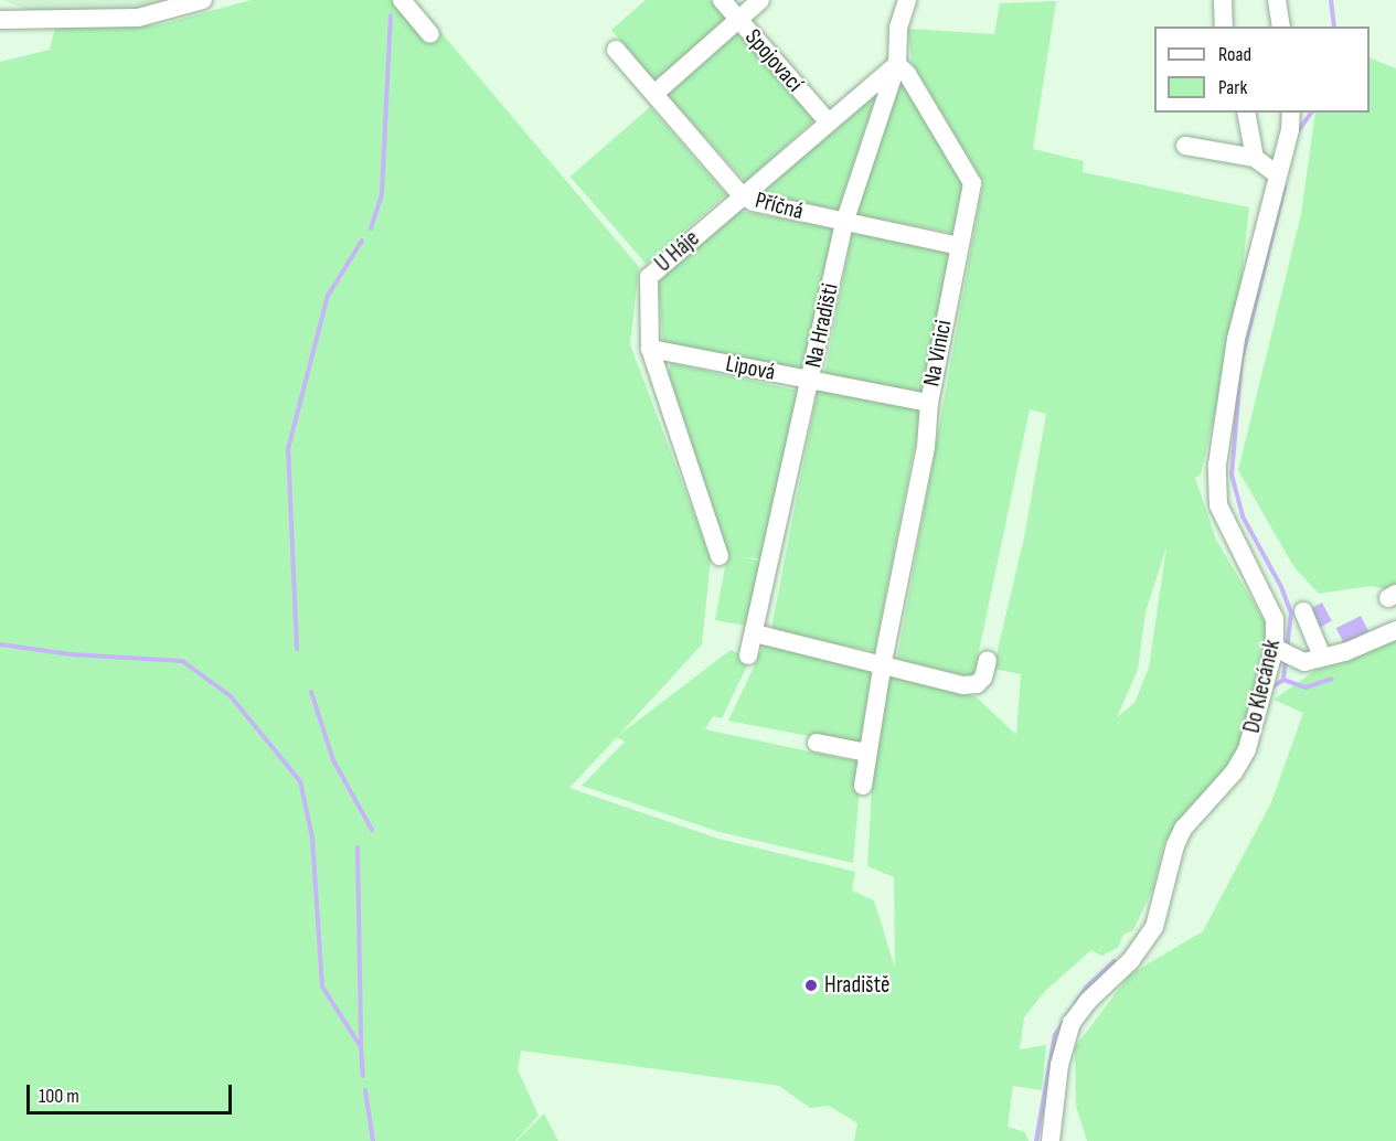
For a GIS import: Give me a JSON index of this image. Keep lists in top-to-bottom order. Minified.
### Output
{"streets":{"street":["Spojovací","Příčná","U Háje","Na Hradišti","Na Vinici","Lipová","Do Klecánek"]},"crossings":[["Spojovací","U Háje"],["Příčná","U Háje"],["Příčná","Na Hradišti"],["Příčná","Na Vinici"],["U Háje","Na Hradišti"],["U Háje","Na Vinici"],["U Háje","Lipová"],["Na Hradišti","Na Vinici"],["Na Hradišti","Lipová"],["Na Vinici","Lipová"]],"places":["Hradiště"],"legend":["Road","Park"],"scale_bar":"100 m"}
